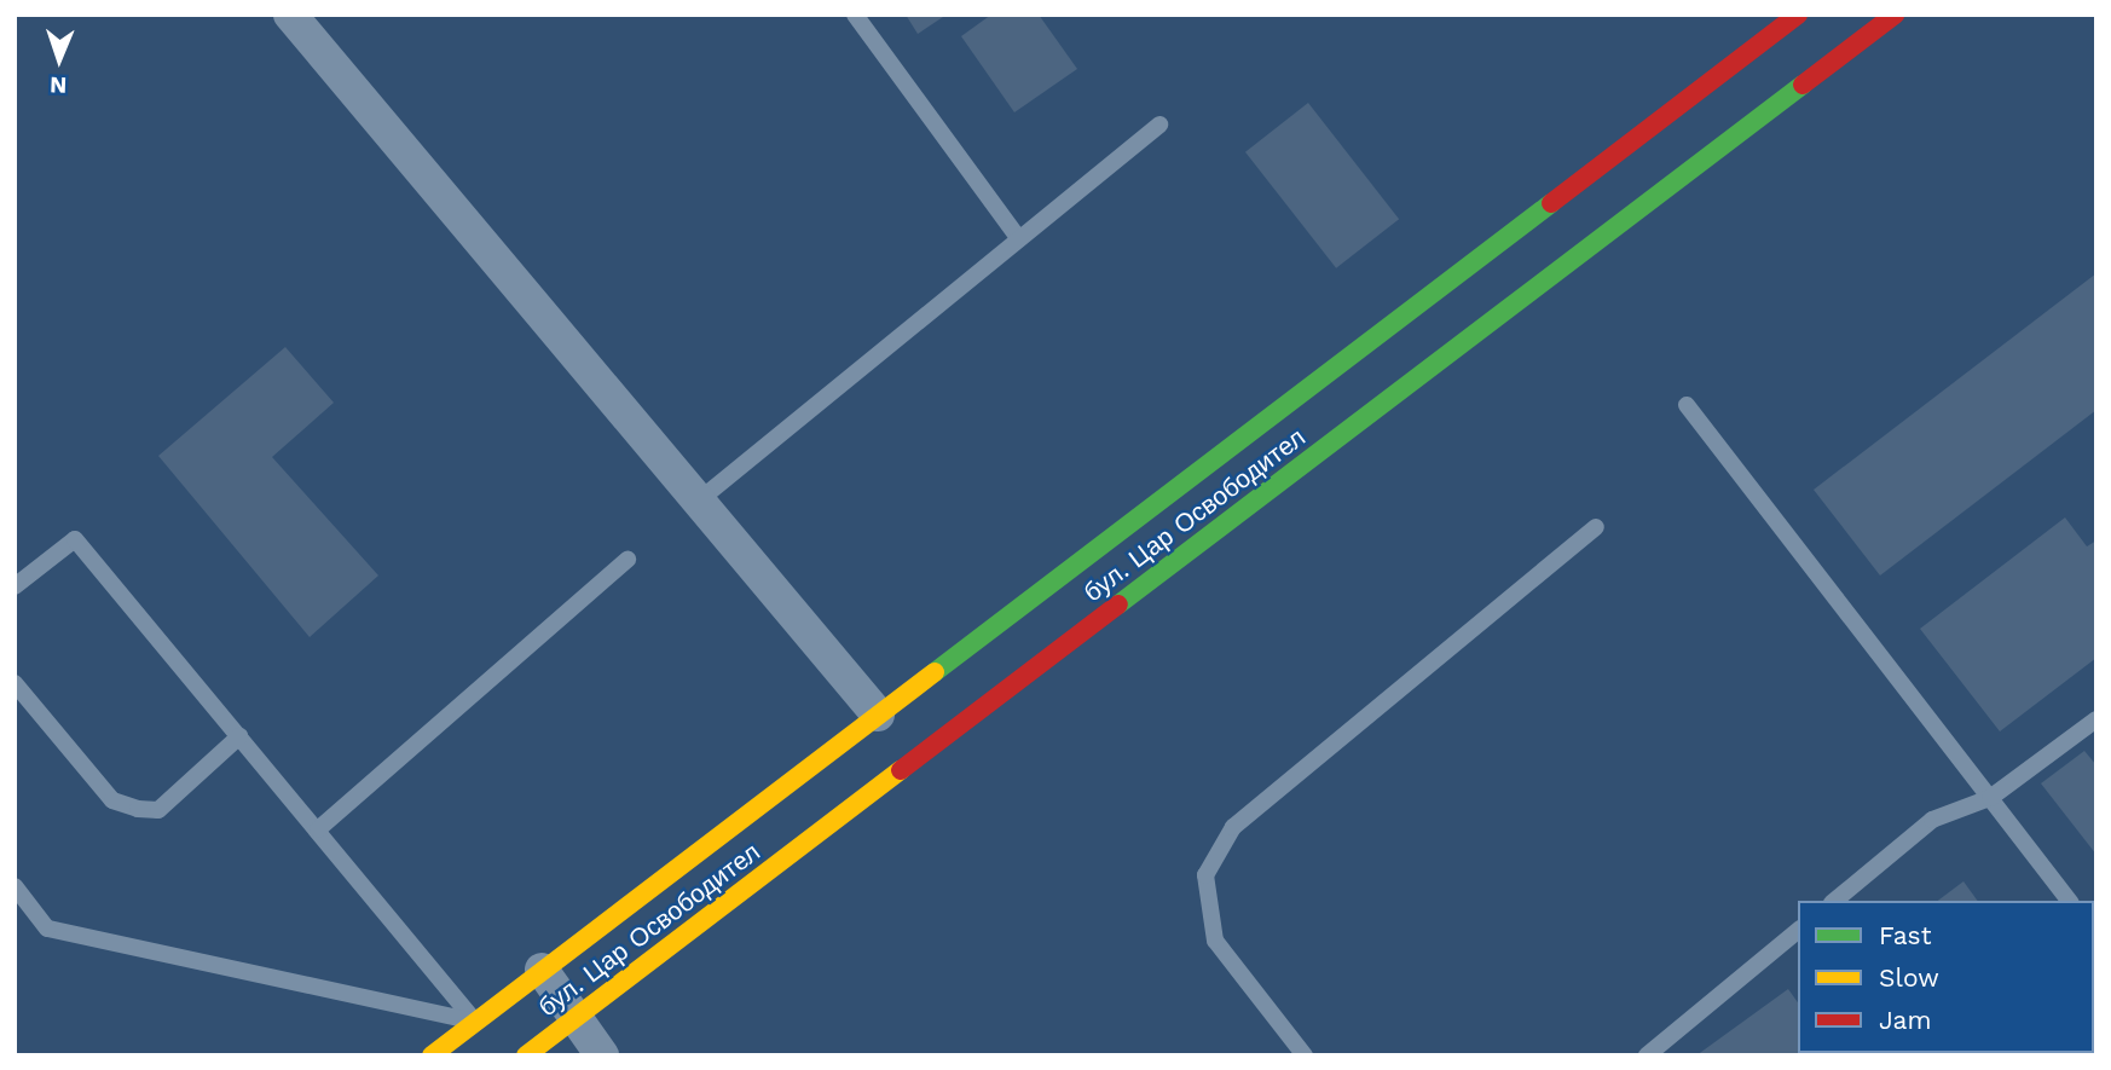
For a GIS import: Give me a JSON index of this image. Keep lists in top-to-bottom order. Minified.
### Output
{"streets":{"main road":["бул. Цар Освободител"]},"legend":["Fast","Slow","Jam"],"north":"bottom"}
